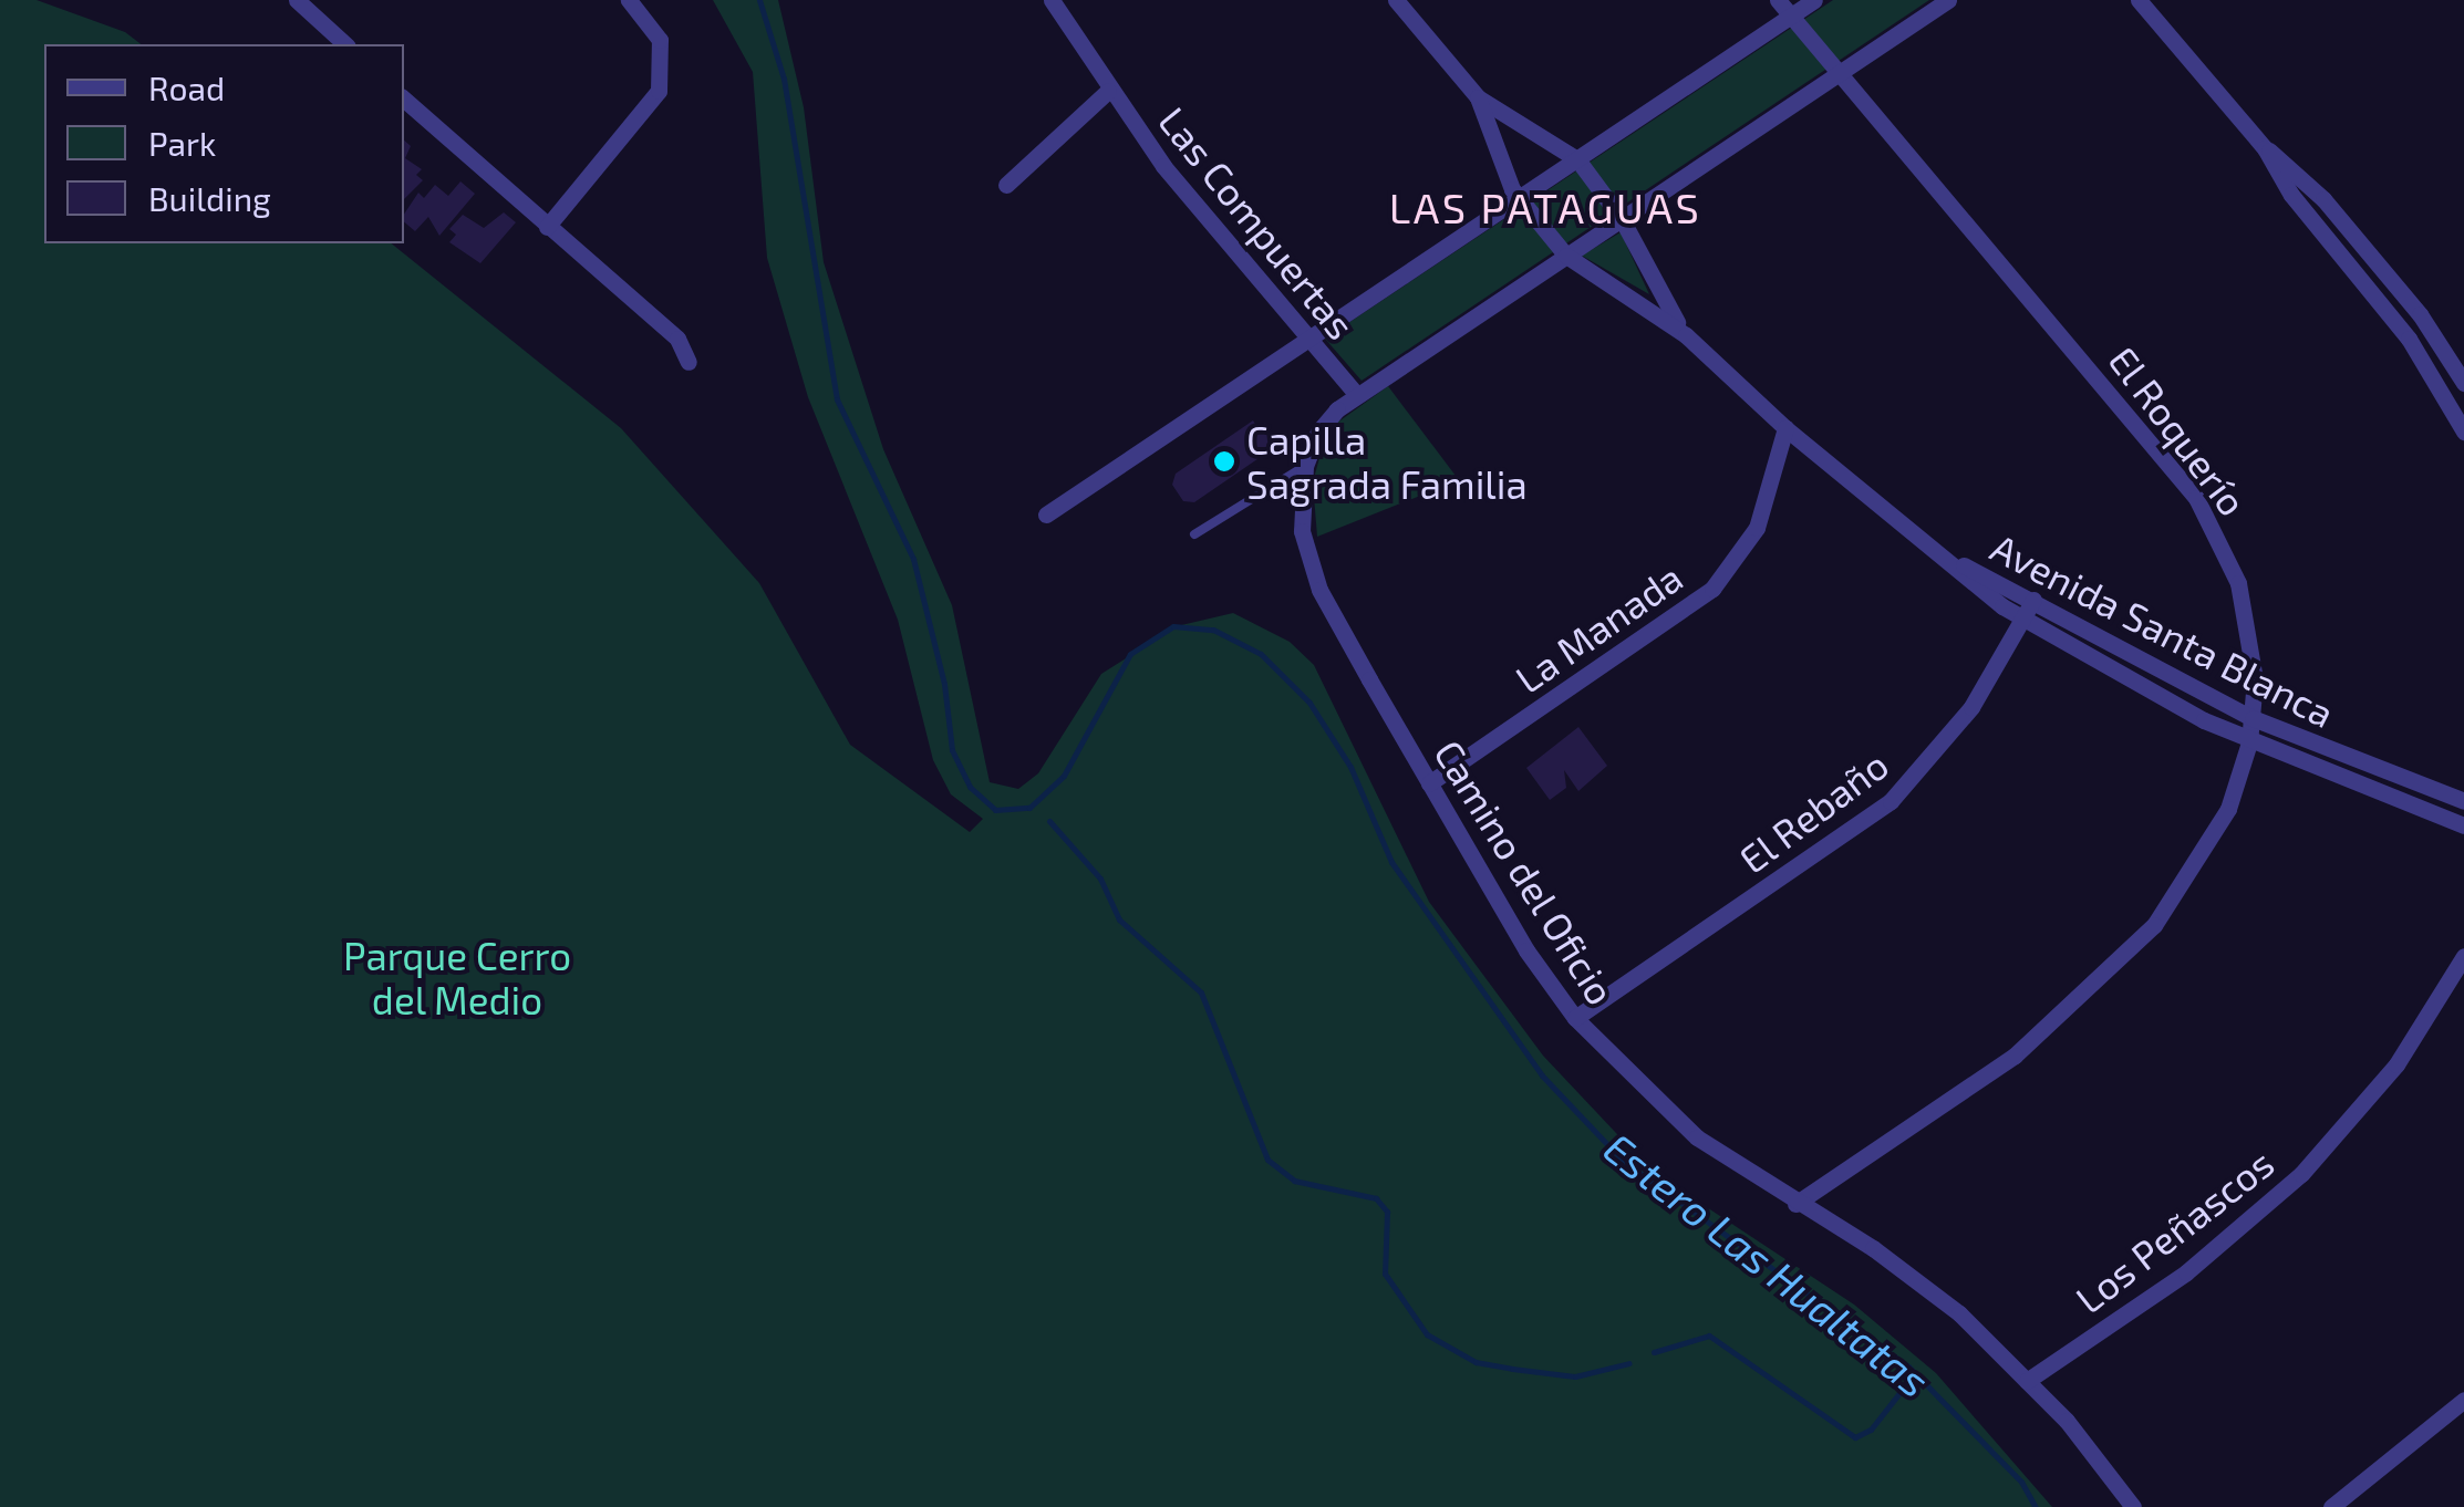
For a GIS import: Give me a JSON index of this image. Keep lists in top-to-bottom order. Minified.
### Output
{"streets":{"street":["Las Compuertas","El Roquerío","La Manada","Avenida Santa Blanca","El Rebaño","Camino del Oficio","Los Peñascos"]},"crossings":[["Las Compuertas","Camino del Oficio"],["El Roquerío","Avenida Santa Blanca"],["El Roquerío","Camino del Oficio"],["La Manada","Avenida Santa Blanca"],["La Manada","Camino del Oficio"],["Avenida Santa Blanca","El Rebaño"],["Avenida Santa Blanca","Camino del Oficio"],["El Rebaño","Camino del Oficio"],["Camino del Oficio","Los Peñascos"]],"districts":["LAS PATAGUAS"],"water":["Estero Las Hualtatas"],"parks":["Parque Cerro del Medio"],"places":["Capilla Sagrada Familia"],"legend":["Road","Park","Building"]}
